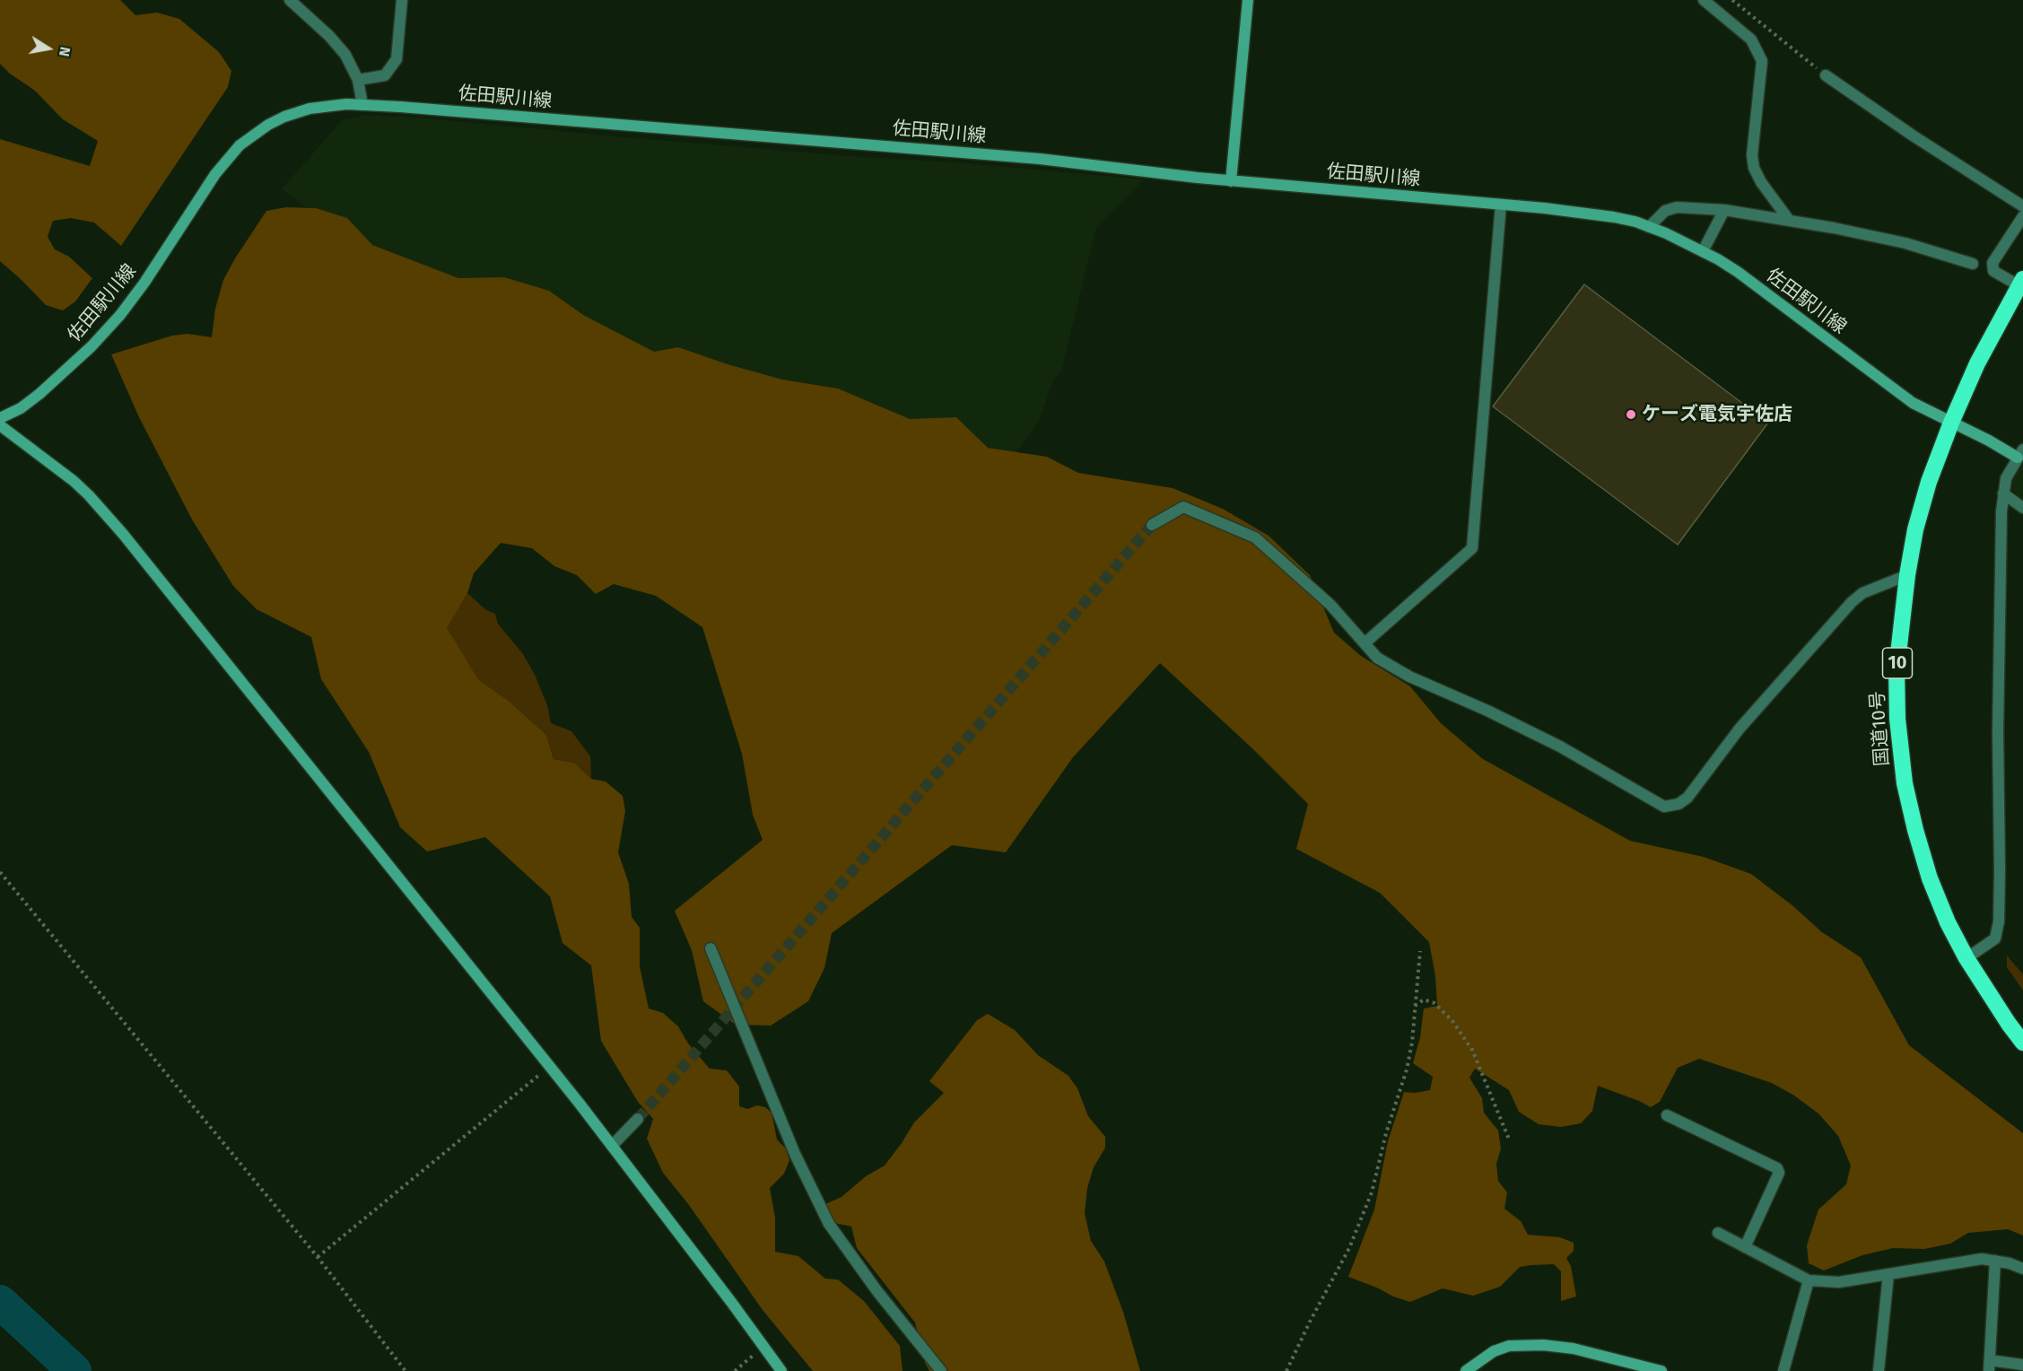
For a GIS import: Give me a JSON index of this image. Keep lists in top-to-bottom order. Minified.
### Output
{"streets":{"highway":["10","国道10号"],"main road":["佐田駅川線"]},"crossings":[["佐田駅川線","国道10号"]],"places":["ケーズ電気宇佐店"],"north":"right"}
